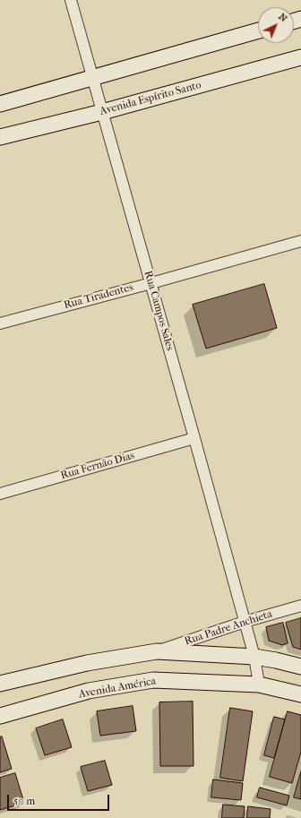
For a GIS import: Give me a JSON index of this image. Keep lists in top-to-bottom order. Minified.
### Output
{"streets":{"main road":["Avenida Espírito Santo","Avenida América"],"street":["Rua Tiradentes","Rua Campos Sales","Rua Fernão Dias","Rua Padre Anchieta"]},"crossings":[["Avenida Espírito Santo","Rua Campos Sales"],["Rua Tiradentes","Rua Campos Sales"],["Rua Campos Sales","Rua Fernão Dias"],["Rua Campos Sales","Rua Padre Anchieta"],["Rua Campos Sales","Avenida América"]],"scale_bar":"50 m","north":"top right"}
